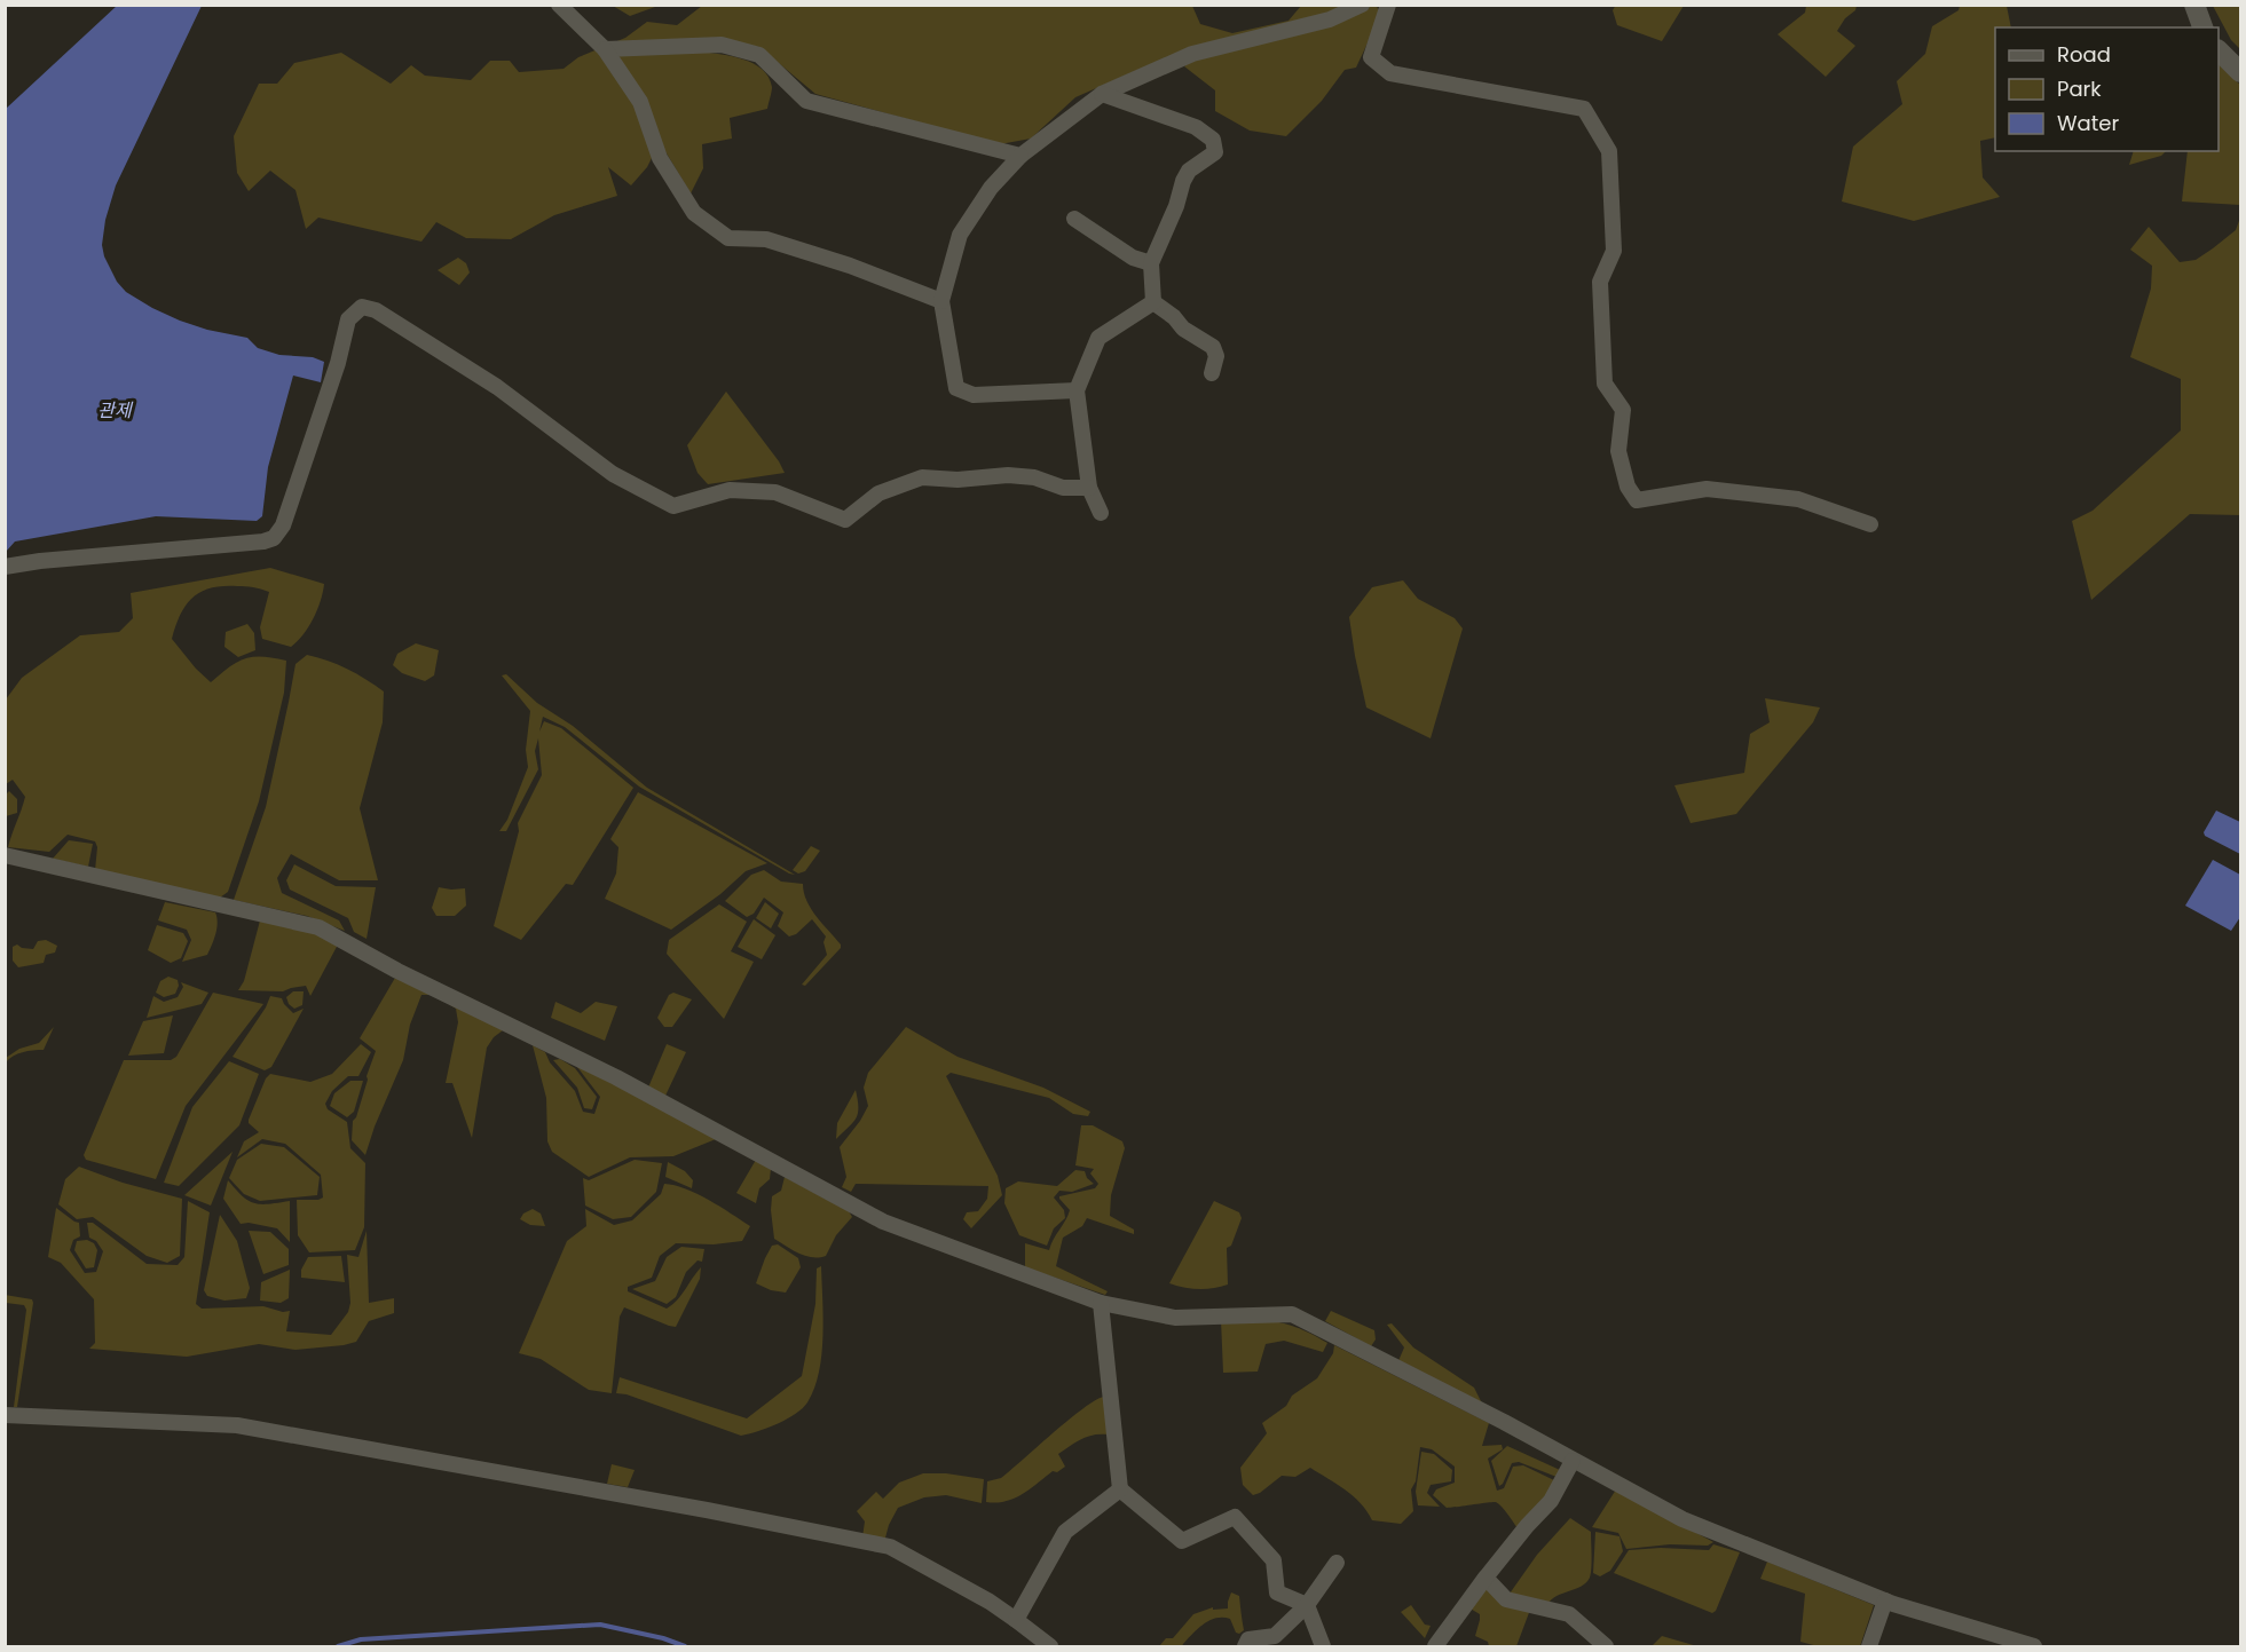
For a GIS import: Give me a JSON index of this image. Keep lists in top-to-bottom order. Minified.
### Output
{"water":["관제"],"legend":["Road","Park","Water"]}
